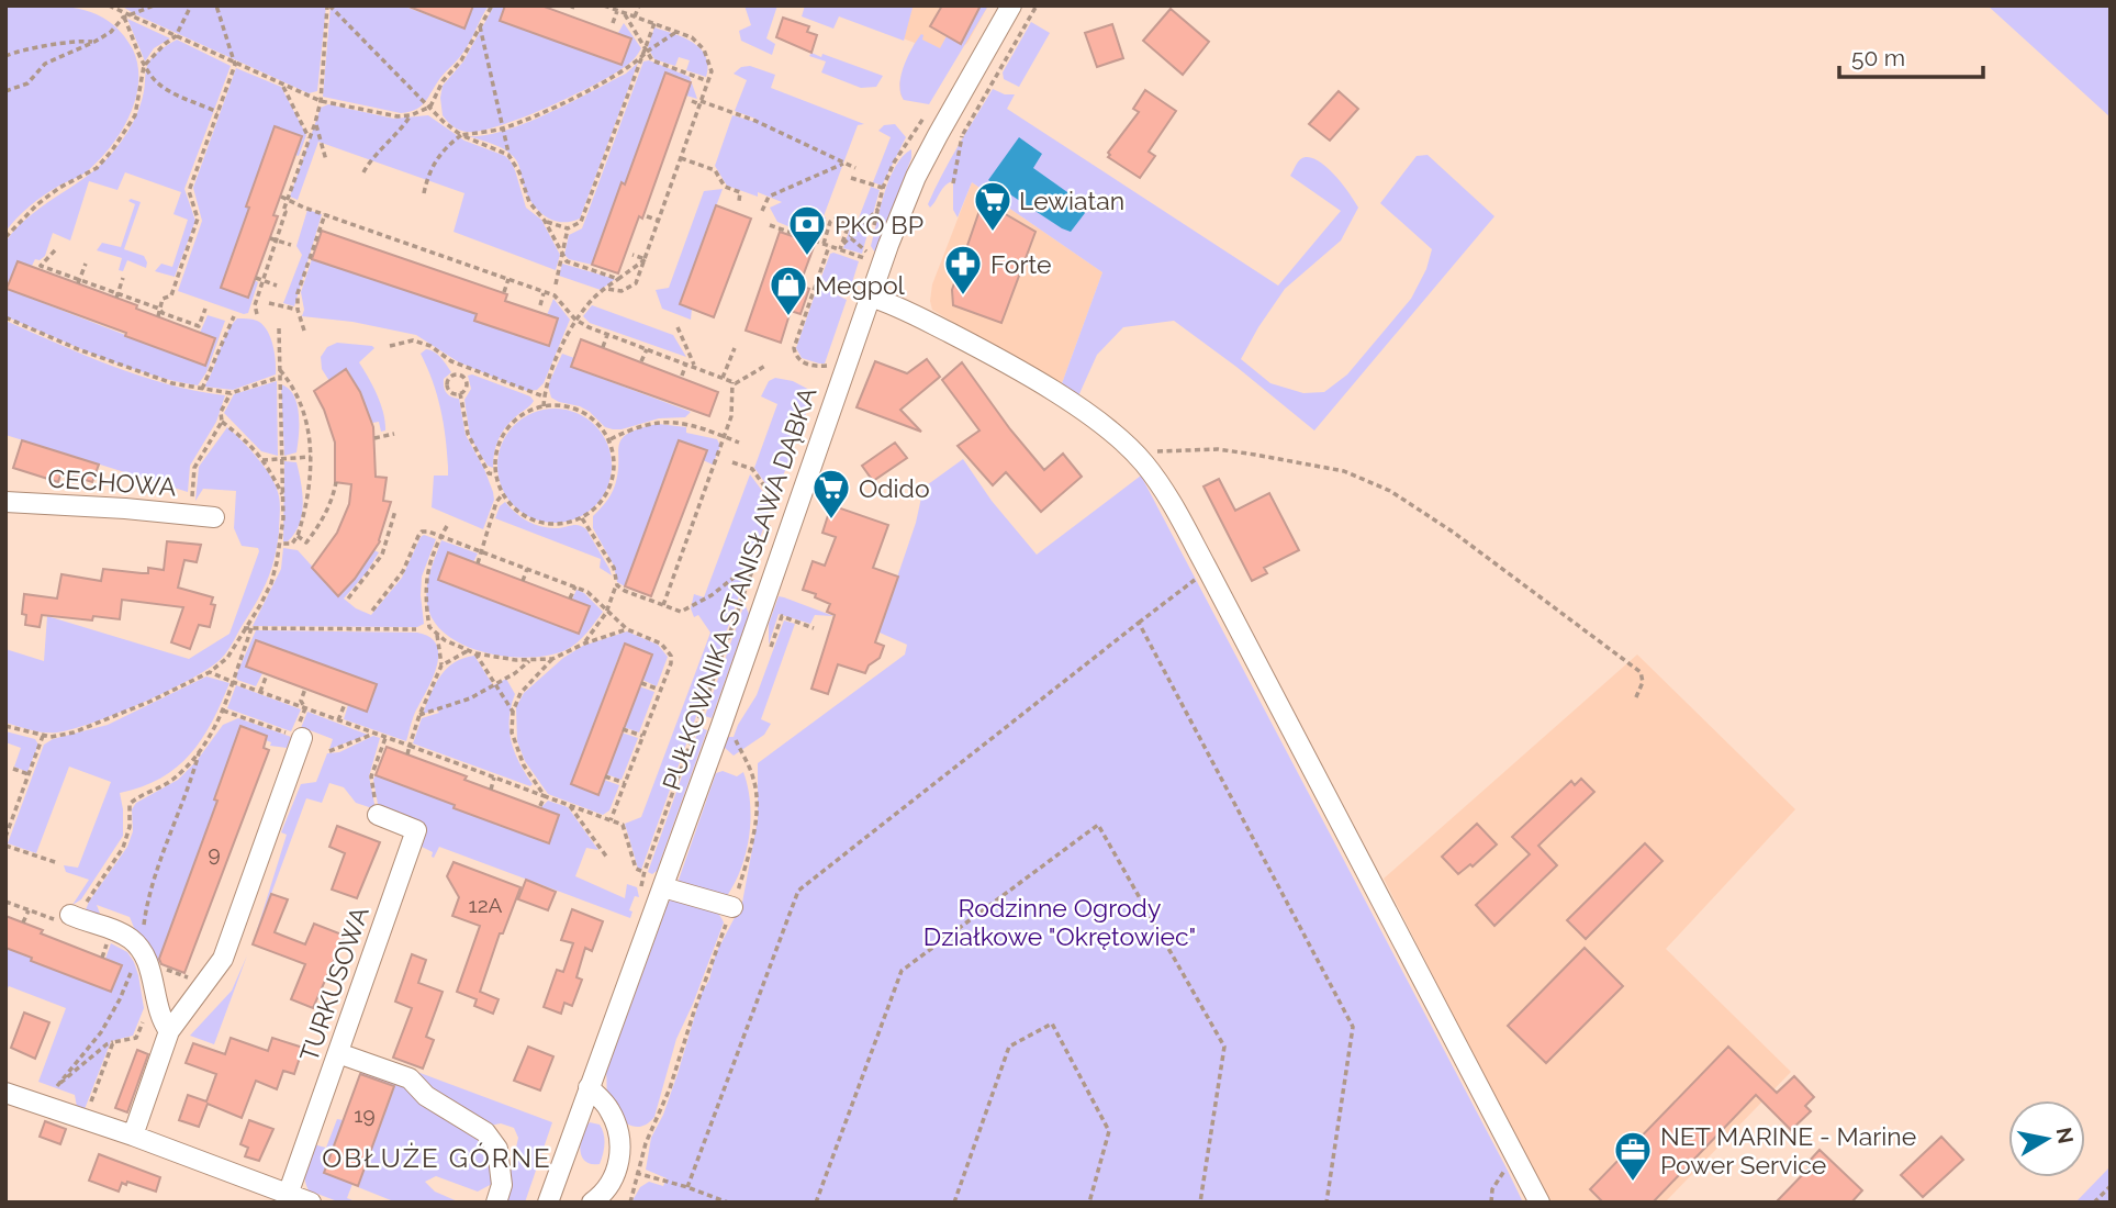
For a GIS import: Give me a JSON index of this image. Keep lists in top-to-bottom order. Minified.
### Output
{"streets":{"street":["CECHOWA","PUŁKOWNIKA STANISŁAWA DĄBKA","TURKUSOWA"]},"districts":["OBŁUŻE GÓRNE"],"parks":["Rodzinne Ogrody Działkowe \"Okrętowiec\""],"places":{"supermarket":["Lewiatan","Odido"],"bank":["PKO BP"],"pharmacy":["Forte"],"shop":["Megpol"],"office":["NET MARINE - Marine Power Service"]},"house_numbers":["9","12A","19"],"scale_bar":"50 m","north":"right"}
